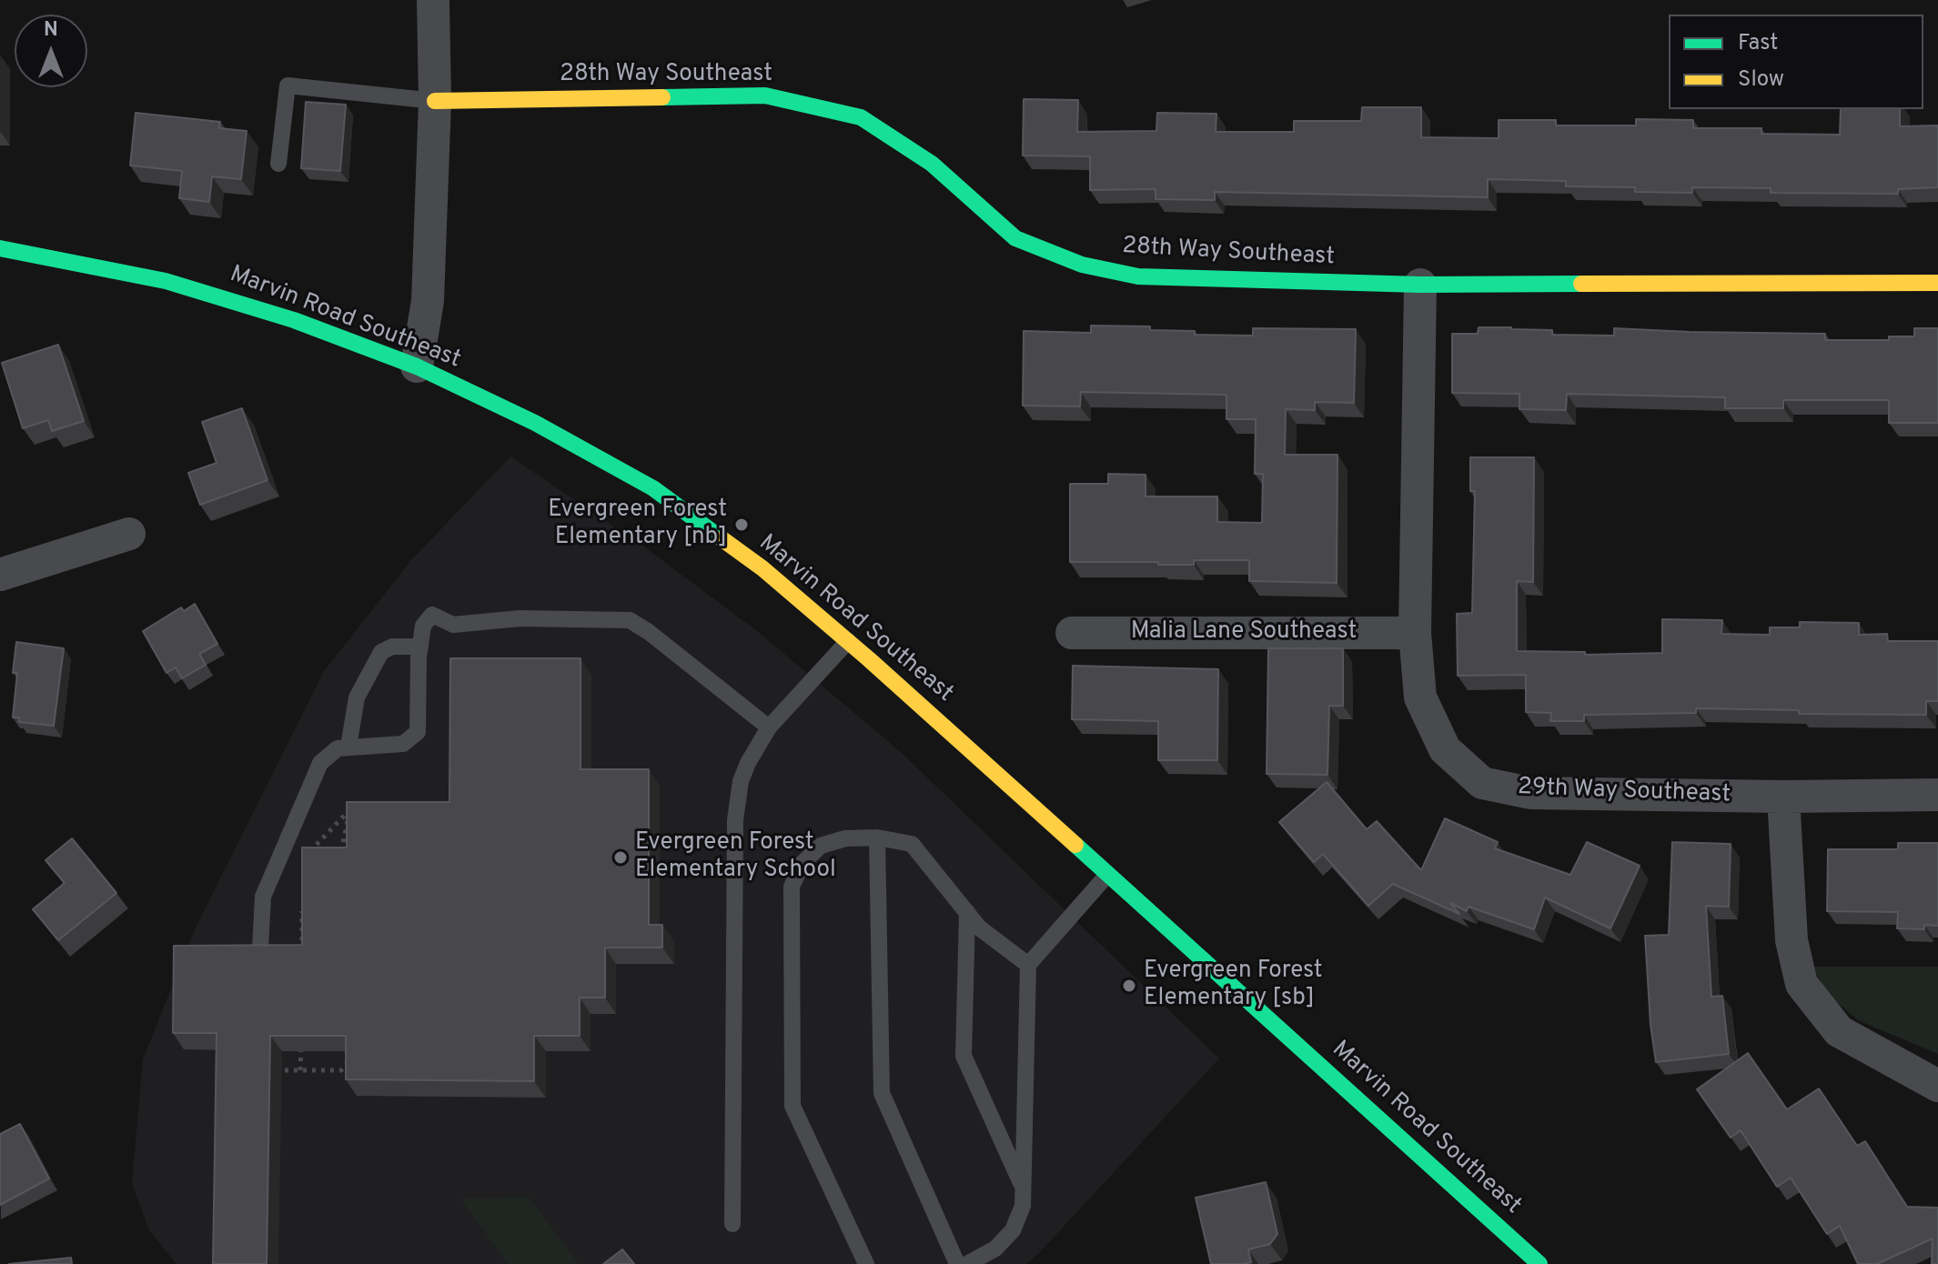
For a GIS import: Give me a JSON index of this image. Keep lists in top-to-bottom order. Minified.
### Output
{"streets":{"street":["28th Way Southeast","Marvin Road Southeast","Malia Lane Southeast","29th Way Southeast"]},"crossings":[["28th Way Southeast","29th Way Southeast"],["Malia Lane Southeast","29th Way Southeast"]],"places":["Evergreen Forest Elementary [nb]","Evergreen Forest Elementary School","Evergreen Forest Elementary [sb]"],"legend":["Fast","Slow"],"north":"top"}
